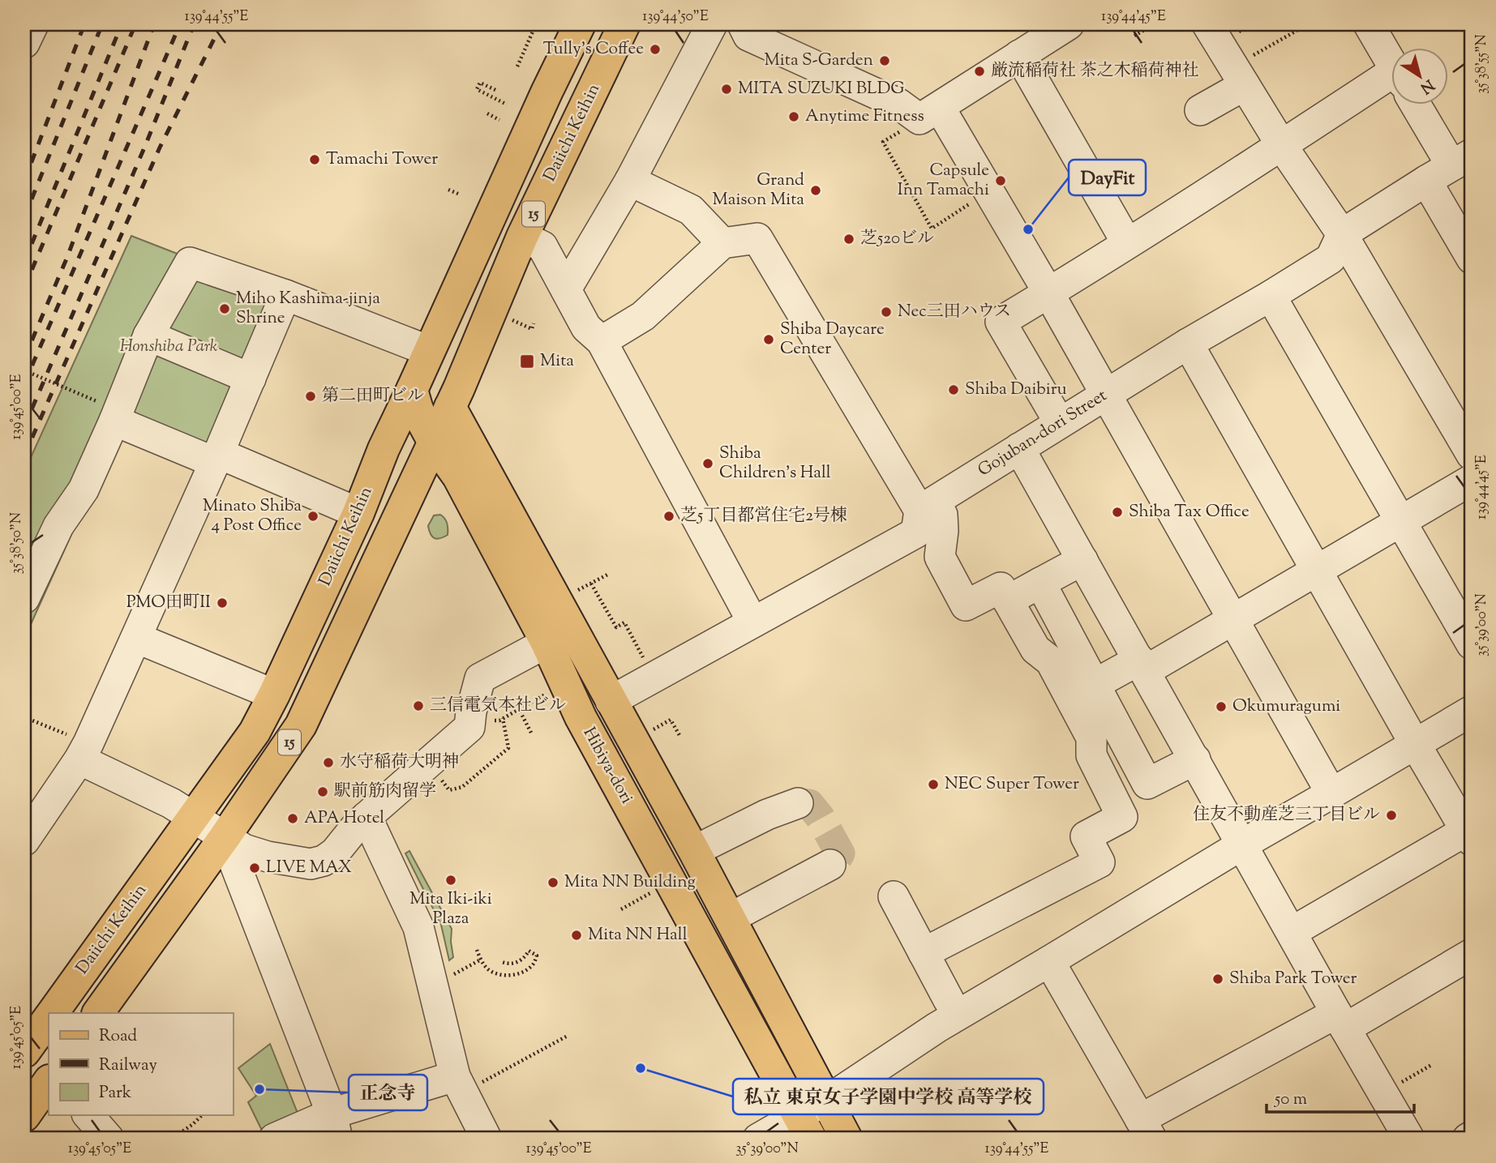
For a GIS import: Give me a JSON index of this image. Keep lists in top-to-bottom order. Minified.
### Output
{"streets":{"main road":["Daiichi Keihin","15","Hibiya-dori"],"street":["Gojuban-dori Street"]},"crossings":[["Daiichi Keihin","Hibiya-dori"]],"parks":["Honshiba Park"],"places":{"other":["Tully's Coffee","Mita S-Garden","厳流稲荷社 茶之木稲荷神社","MITA SUZUKI BLDG","Anytime Fitness","Tamachi Tower","Capsule Inn Tamachi","Grand Maison Mita","DayFit","芝520ビル","Miho Kashima-jinja Shrine","Nec三田ハウス","Shiba Daycare Center","Shiba Daibiru","第二田町ビル","Shiba Children's Hall","Shiba Tax Office","Minato Shiba 4 Post Office","芝5丁目都営住宅2号棟","PMO田町II","三信電気本社ビル","Okumuragumi","水守稲荷大明神","NEC Super Tower","駅前筋肉留学","住友不動産芝三丁目ビル","APA Hotel","LIVE MAX","Mita Iki-iki Plaza","Mita NN Building","Mita NN Hall","Shiba Park Tower","私立 東京女子学園中学校 高等学校","正念寺"],"transit":["Mita"]},"legend":["Road","Railway","Park"],"scale_bar":"50 m","north":"bottom right","coordinates":["139°44'55\"E","139°44'50\"E","139°44'45\"E","35°38'55\"N","139°45'00\"E","35°38'50\"N","35°39'00\"N","139°45'05\"E"]}
